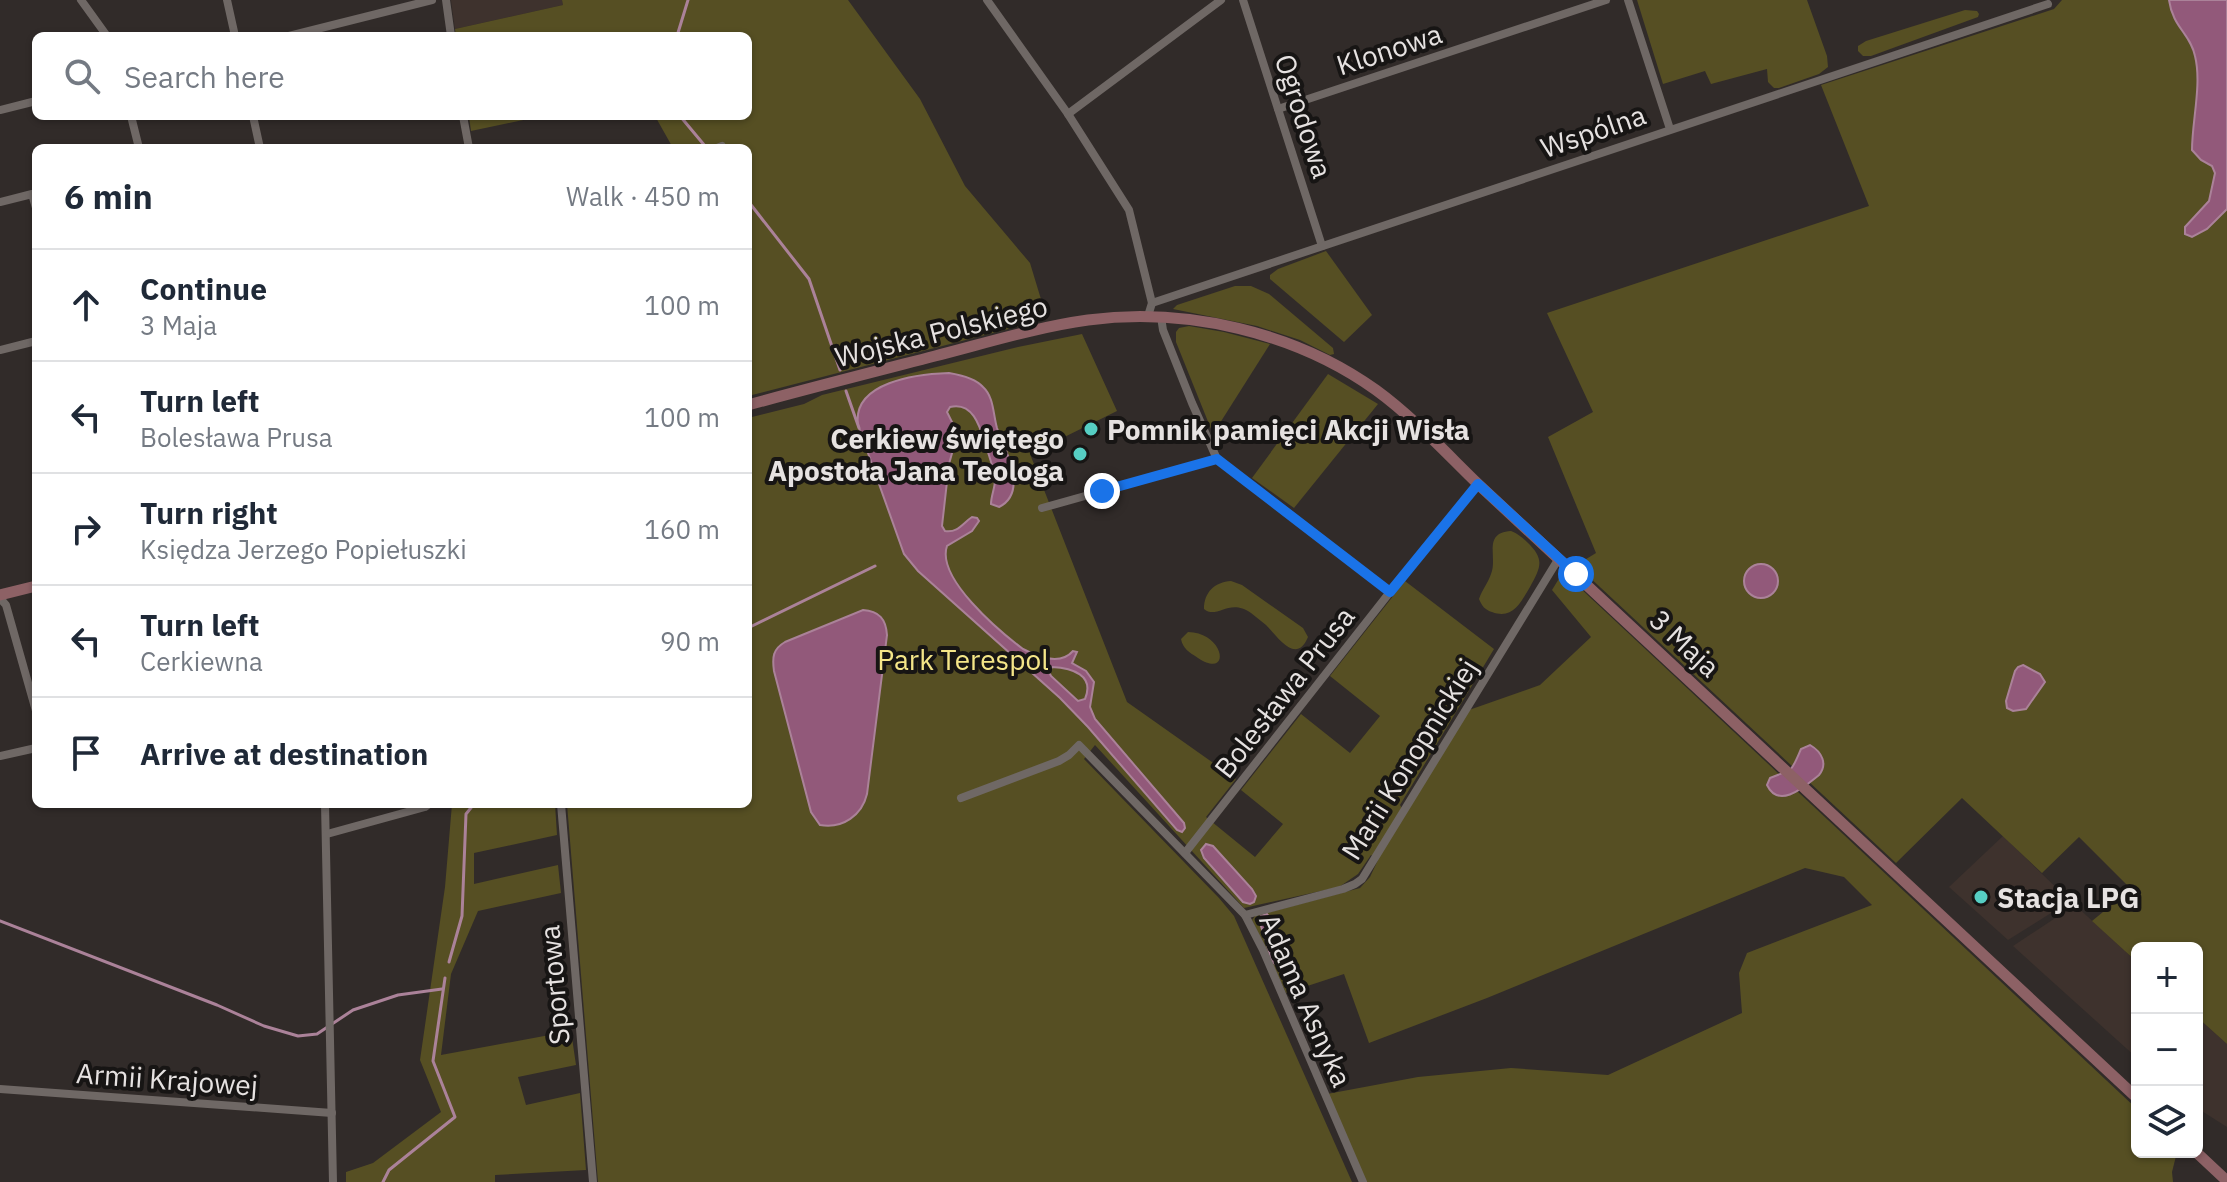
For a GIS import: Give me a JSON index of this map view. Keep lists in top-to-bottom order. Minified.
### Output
{"streets":{"street":["Klonowa","Ogrodowa","Wspólna","Wojska Polskiego","3 Maja","Bolesława Prusa","Marii Konopnickiej","Sportowa","Adama Asnyka","Armii Krajowej"]},"crossings":[["Klonowa","Ogrodowa"],["Ogrodowa","Wspólna"],["Wojska Polskiego","3 Maja"],["3 Maja","Bolesława Prusa"],["3 Maja","Marii Konopnickiej"],["Bolesława Prusa","Adama Asnyka"],["Marii Konopnickiej","Adama Asnyka"]],"parks":["Park Terespol"],"places":["Pomnik pamięci Akcji Wisła","Cerkiew świętego Apostoła Jana Teologa","Stacja LPG"],"page":{"search":"Search here","heading":["6 min","Walk · 450 m"],"list":[["Continue","3 Maja","100 m"],["Turn left","Bolesława Prusa","100 m"],["Turn right","Księdza Jerzego Popiełuszki","160 m"],["Turn left","Cerkiewna","90 m"],"Arrive at destination"],"map_buttons":["+","−"]}}
